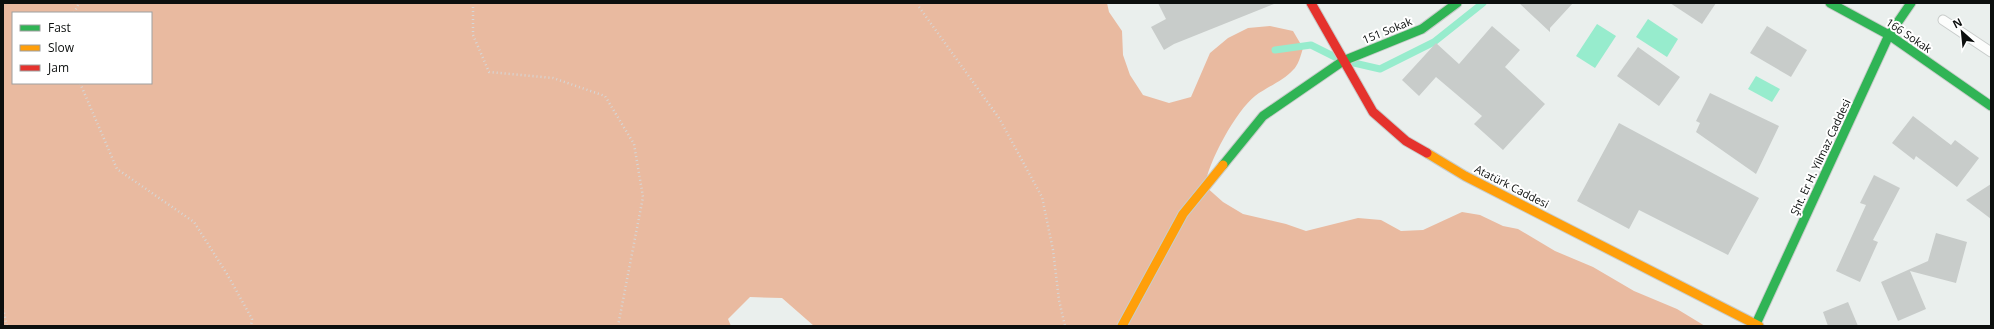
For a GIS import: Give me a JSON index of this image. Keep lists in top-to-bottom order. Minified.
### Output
{"streets":{"street":["151 Sokak","166 Sokak","Şht. Er H. Yilmaz Caddesi","Atatürk Caddesi"]},"crossings":[["151 Sokak","Atatürk Caddesi"],["166 Sokak","Şht. Er H. Yilmaz Caddesi"],["Şht. Er H. Yilmaz Caddesi","Atatürk Caddesi"]],"legend":["Fast","Slow","Jam"],"north":"top left"}
